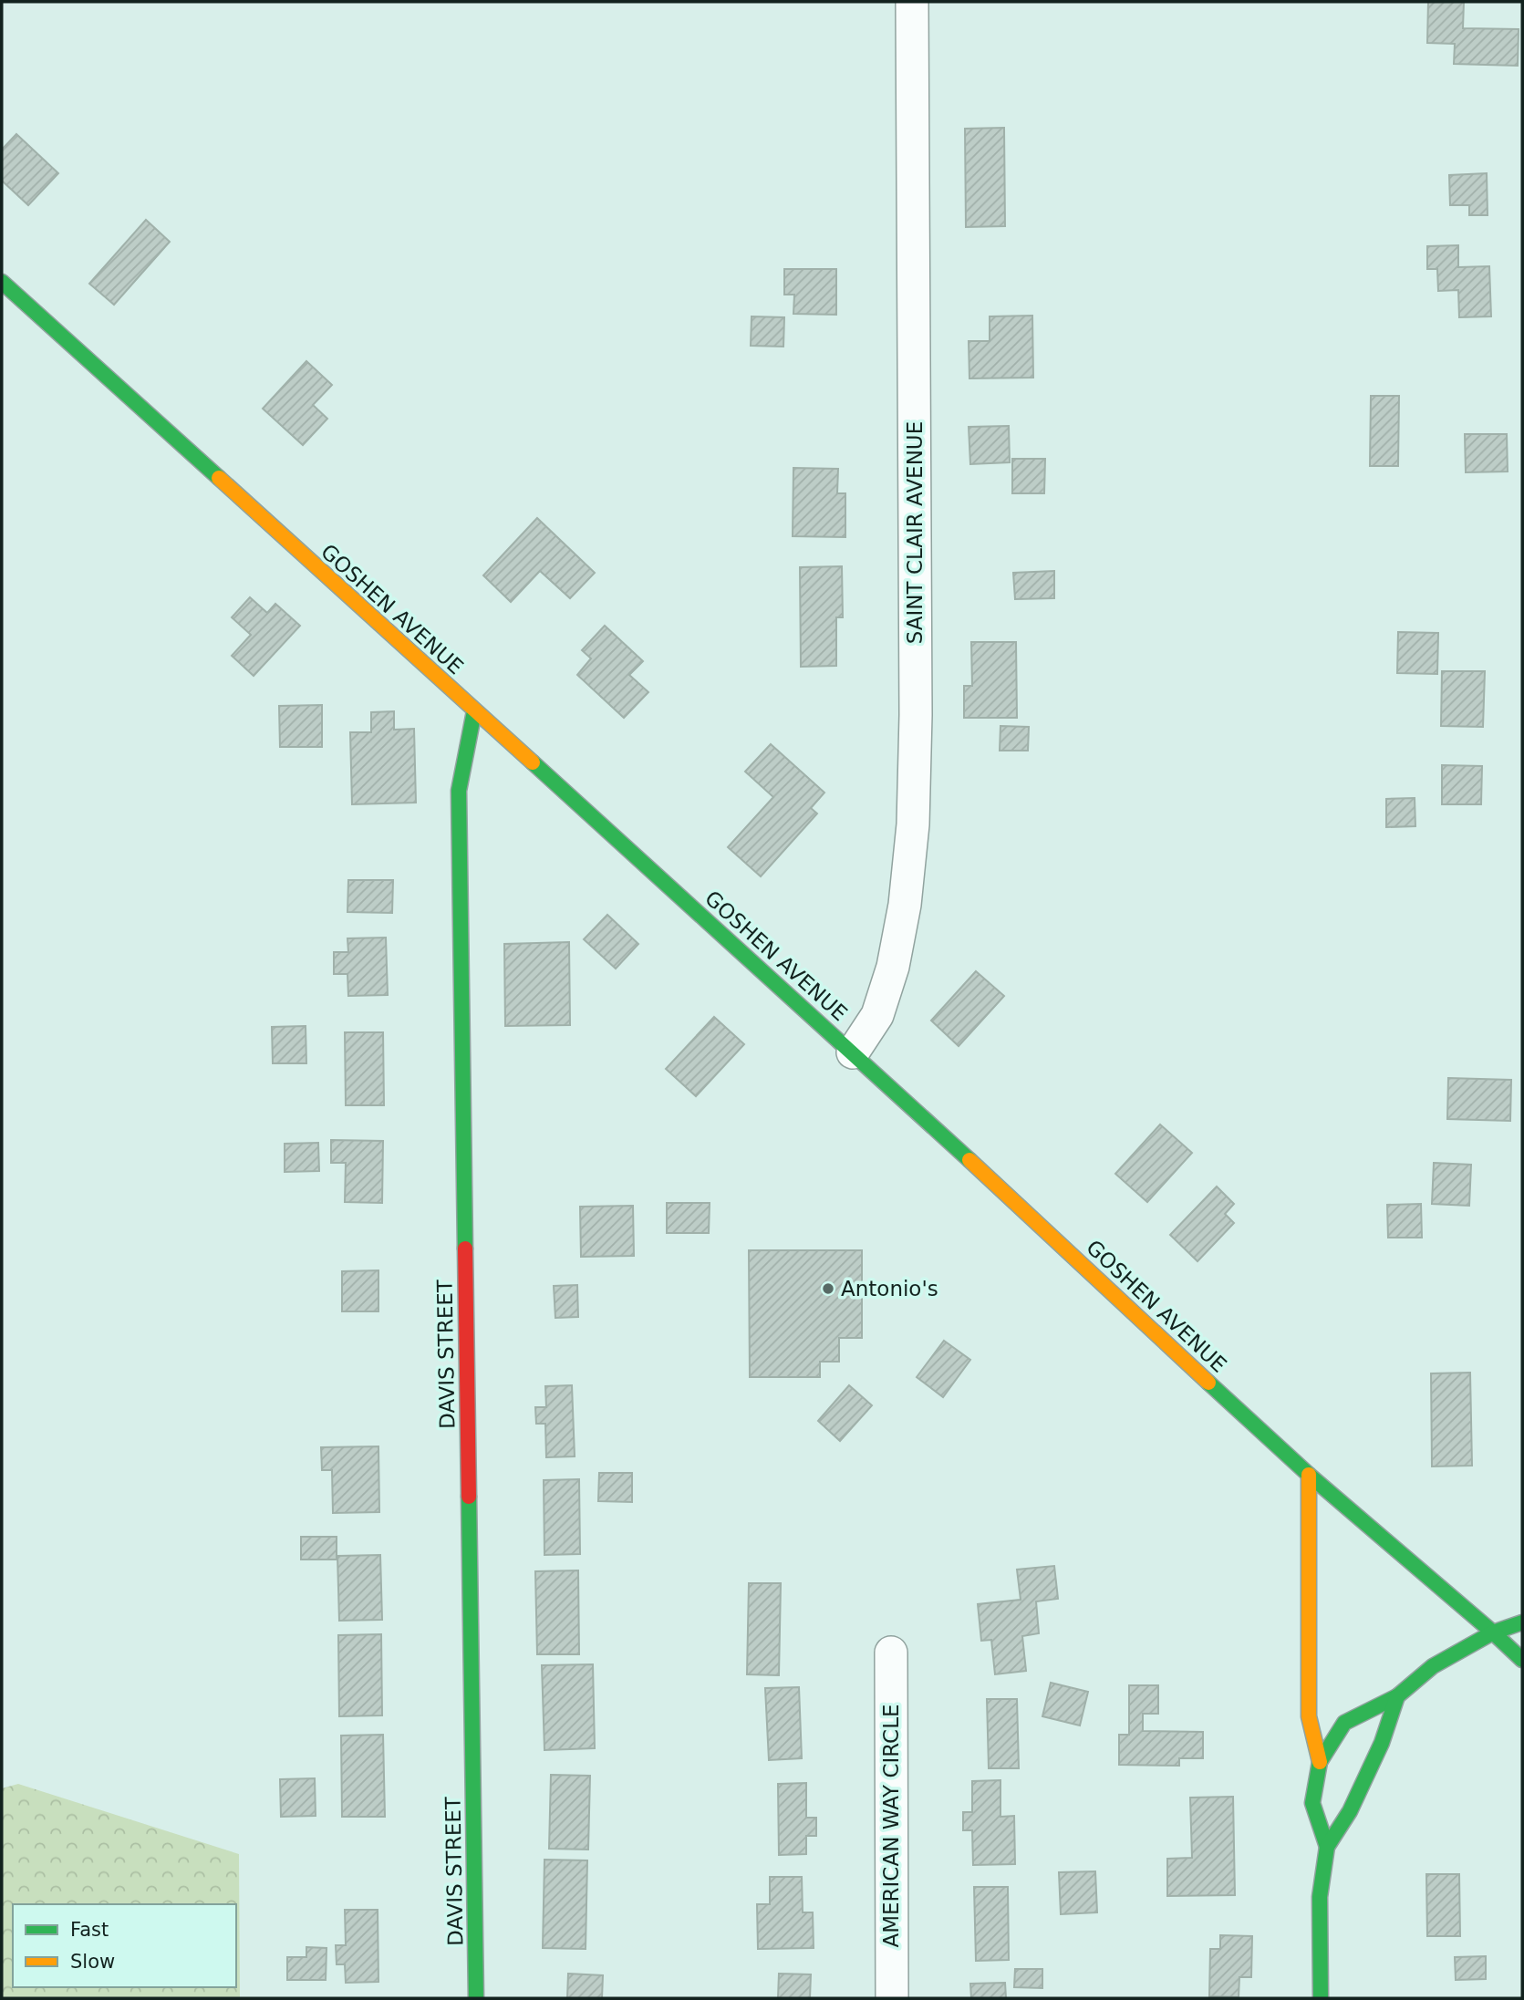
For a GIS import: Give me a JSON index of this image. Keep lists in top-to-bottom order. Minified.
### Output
{"streets":{"main road":["GOSHEN AVENUE","DAVIS STREET"],"street":["SAINT CLAIR AVENUE","AMERICAN WAY CIRCLE"]},"crossings":[["SAINT CLAIR AVENUE","GOSHEN AVENUE"],["GOSHEN AVENUE","DAVIS STREET"]],"places":["Antonio's"],"legend":["Fast","Slow"]}
